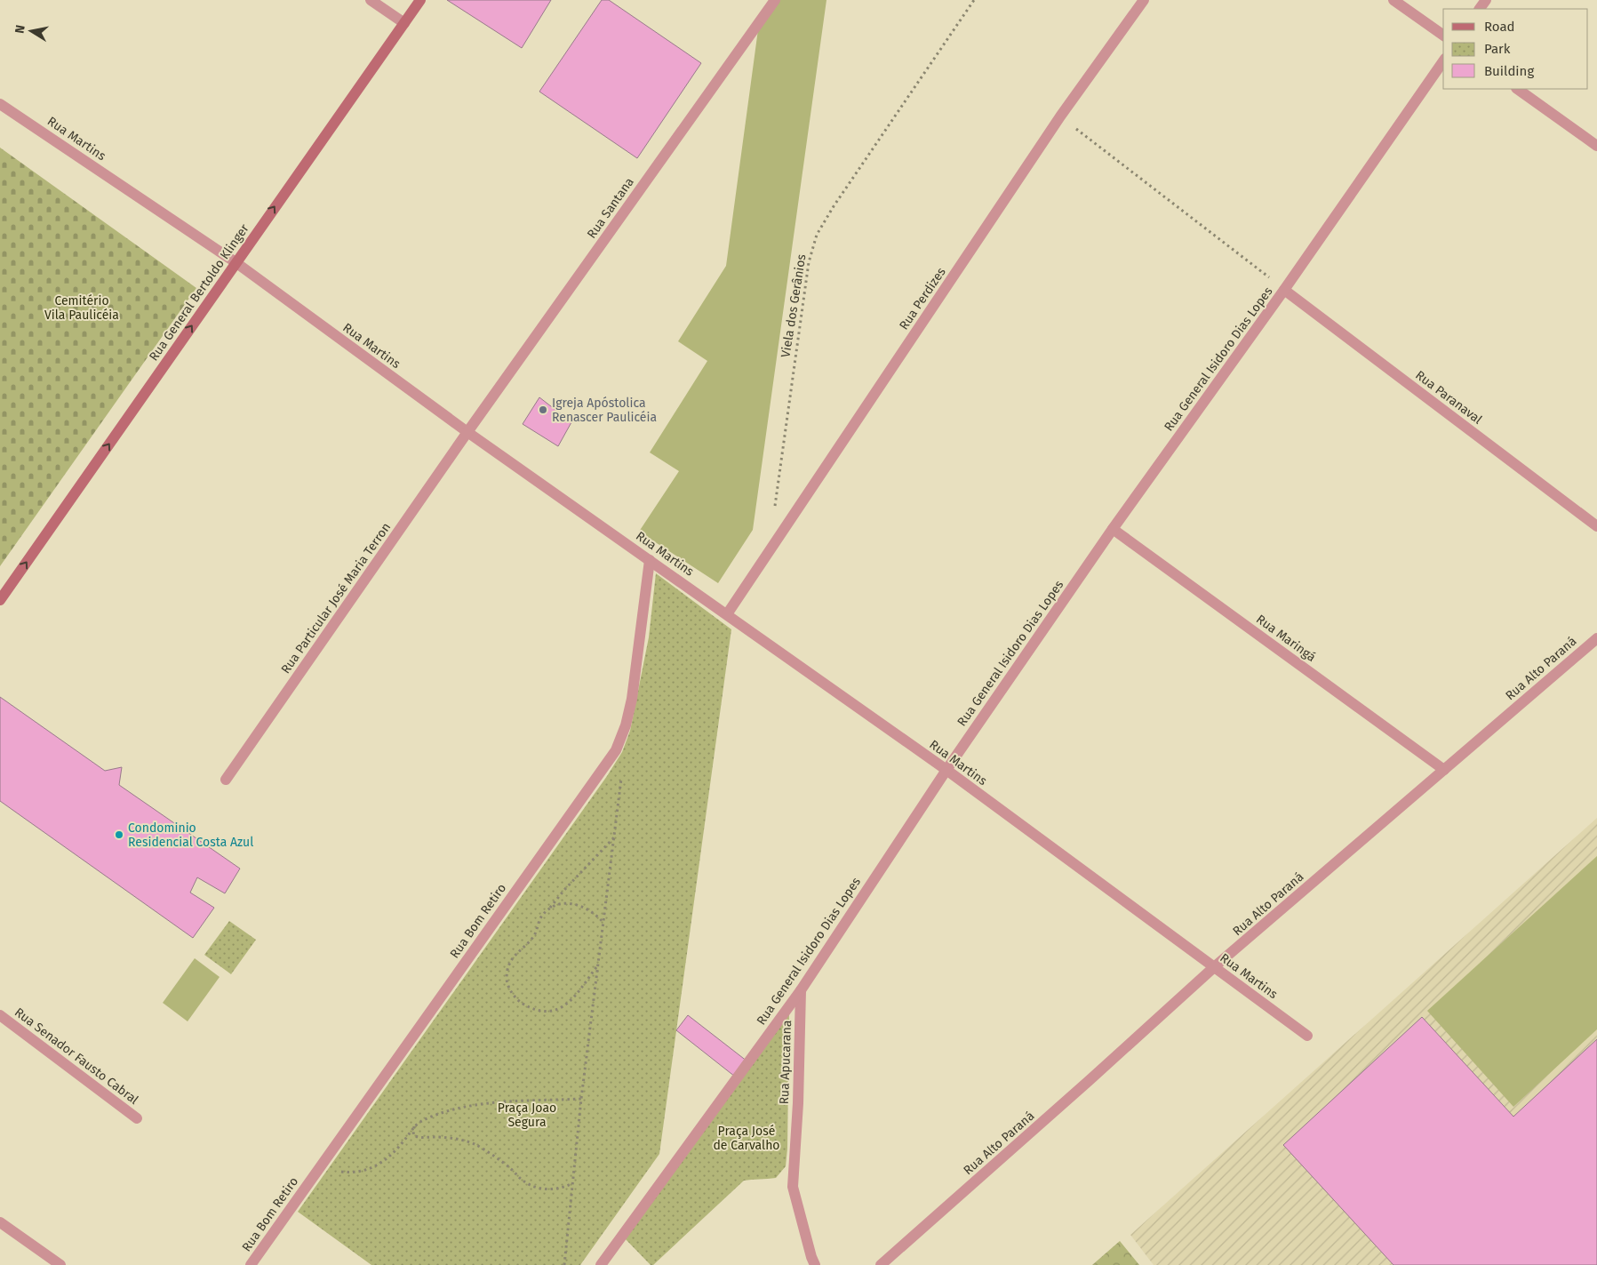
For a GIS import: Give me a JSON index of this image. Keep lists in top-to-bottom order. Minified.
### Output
{"streets":{"street":["Rua Martins","Rua Santana","Rua General Bertoldo Klinger","Rua Perdizes","Rua General Isidoro Dias Lopes","Rua Paranaval","Rua Particular José Maria Terron","Rua Maringá","Rua Alto Paraná","Rua Bom Retiro","Rua Senador Fausto Cabral","Rua Apucarana"],"path":["Viela dos Gerânios"]},"crossings":[["Rua Martins","Rua Santana"],["Rua Martins","Rua General Bertoldo Klinger"],["Rua Martins","Rua Perdizes"],["Rua Martins","Rua General Isidoro Dias Lopes"],["Rua Martins","Rua Particular José Maria Terron"],["Rua Martins","Rua Alto Paraná"],["Rua Martins","Rua Bom Retiro"],["Rua Santana","Rua Particular José Maria Terron"],["Rua General Isidoro Dias Lopes","Rua Paranaval"],["Rua General Isidoro Dias Lopes","Rua Maringá"],["Rua General Isidoro Dias Lopes","Rua Apucarana"],["Rua Maringá","Rua Alto Paraná"]],"one_way":["Rua General Bertoldo Klinger"],"parks":["Cemitério Vila Paulicéia","Praça Joao Segura","Praça José de Carvalho"],"places":["Igreja Apóstolica Renascer Paulicéia","Condominio Residencial Costa Azul"],"legend":["Road","Park","Building"],"north":"left"}
